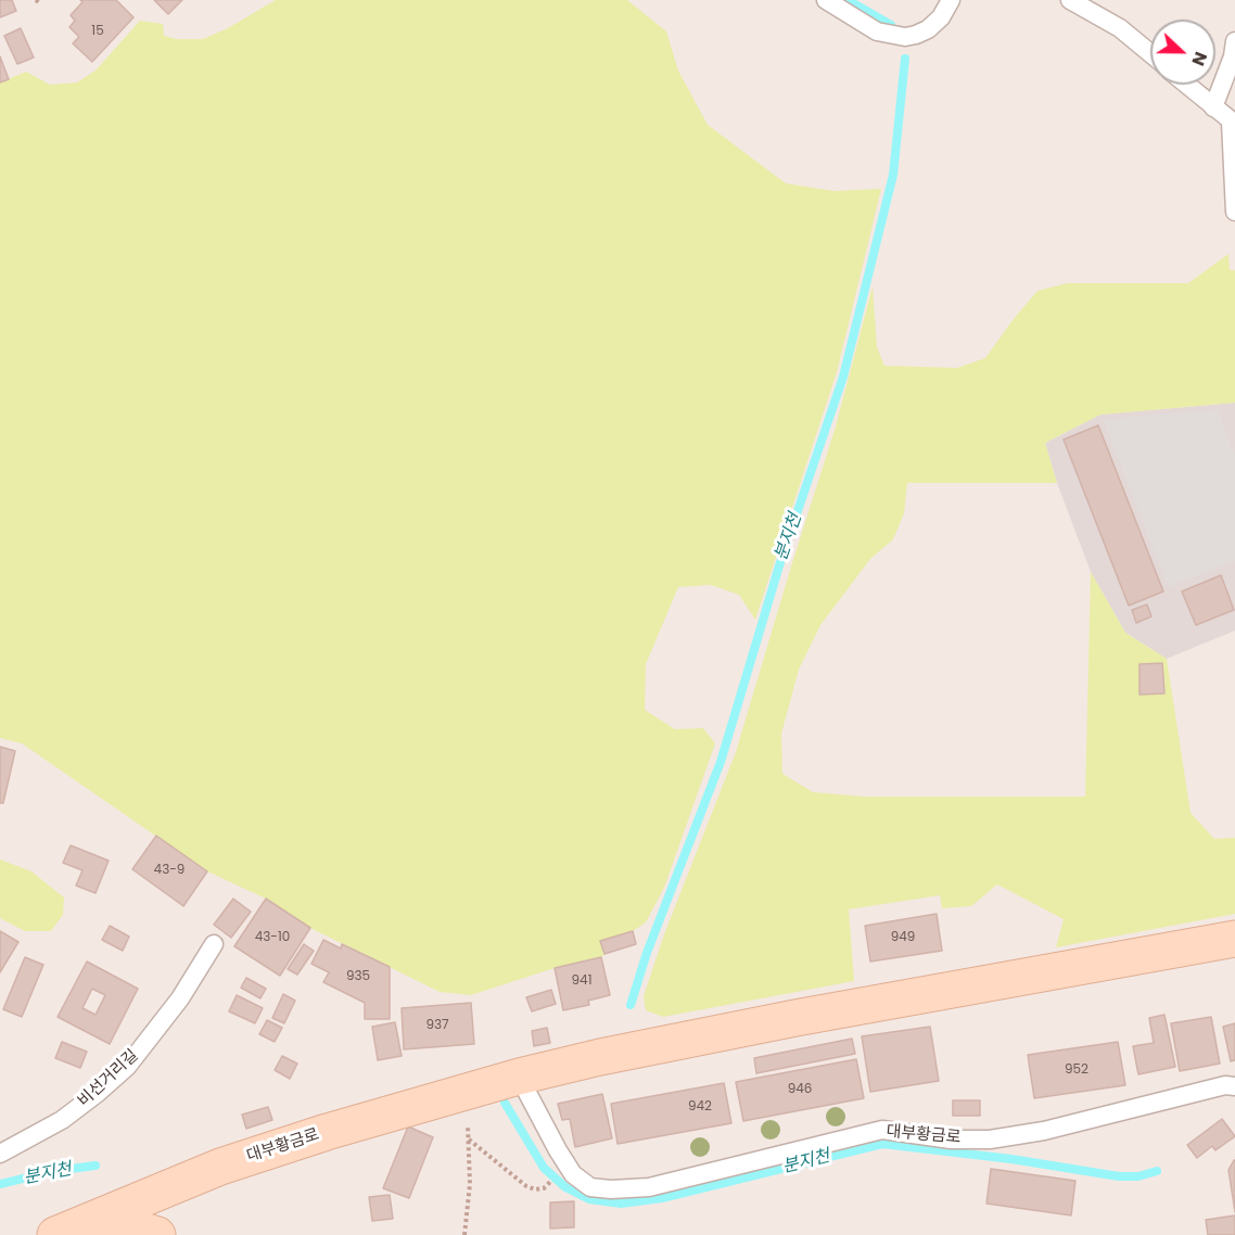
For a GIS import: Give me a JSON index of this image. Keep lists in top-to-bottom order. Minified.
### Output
{"streets":{"main road":["대부황금로"],"lane":["비선거리길"]},"water":["분지천"],"house_numbers":["15","43-9","43-10","949","935","941","937","952","946","942"],"north":"right"}
